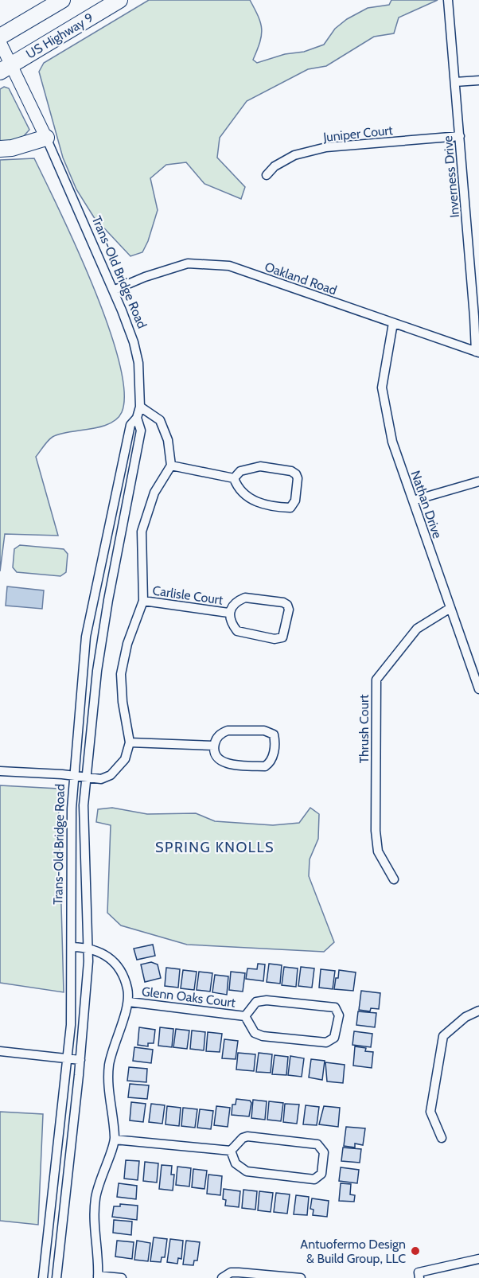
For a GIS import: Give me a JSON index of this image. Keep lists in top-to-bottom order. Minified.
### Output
{"streets":{"highway":["US Highway 9"],"street":["Juniper Court","Inverness Drive","Trans-Old Bridge Road","Oakland Road","Nathan Drive","Carlisle Court","Thrush Court","Glenn Oaks Court"]},"crossings":[["US Highway 9","Trans-Old Bridge Road"],["Juniper Court","Inverness Drive"],["Inverness Drive","Oakland Road"],["Trans-Old Bridge Road","Oakland Road"],["Trans-Old Bridge Road","Glenn Oaks Court"],["Oakland Road","Nathan Drive"],["Nathan Drive","Thrush Court"]],"districts":["SPRING KNOLLS"],"places":["Antuofermo Design & Build Group, LLC"]}
